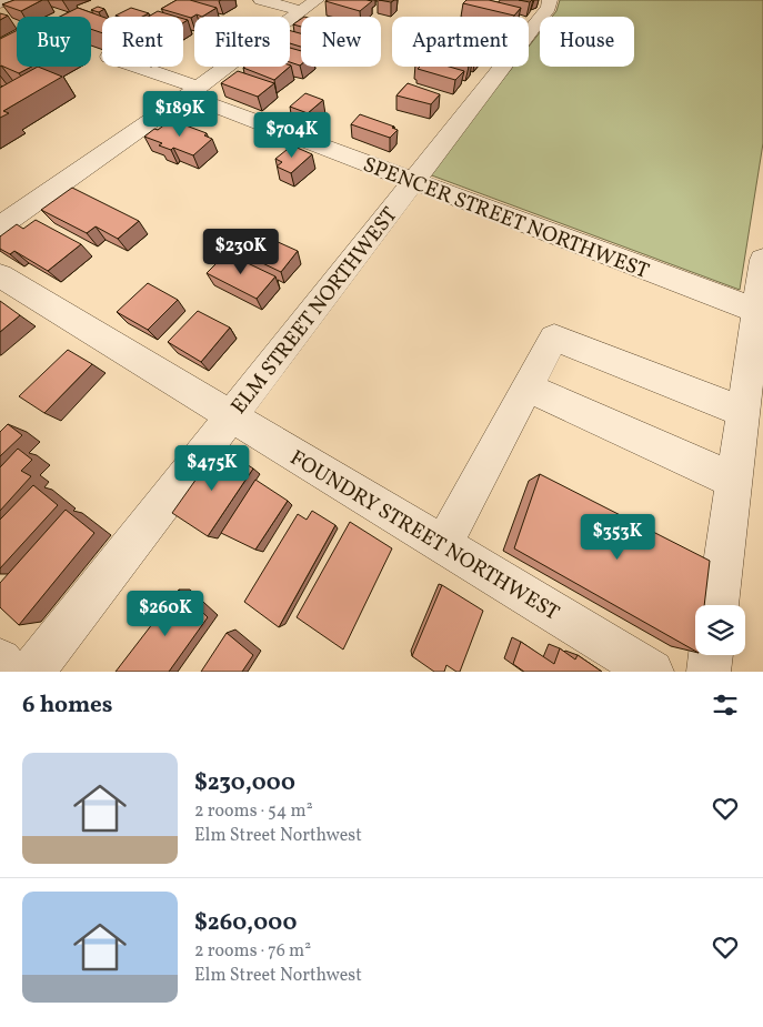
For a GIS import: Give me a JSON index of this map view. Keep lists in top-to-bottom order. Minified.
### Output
{"streets":{"street":["SPENCER STREET NORTHWEST","ELM STREET NORTHWEST","FOUNDRY STREET NORTHWEST"]},"crossings":[["SPENCER STREET NORTHWEST","ELM STREET NORTHWEST"],["ELM STREET NORTHWEST","FOUNDRY STREET NORTHWEST"]],"page":{"chip":["Buy","Rent","Filters","New","Apartment","House"],"price":["$189K","$704K","$230K","$475K","$353K","$260K"],"heading":"6 homes","list":[{"name":"$230,000","note":"2 rooms · 54 m² · Elm Street Northwest"},{"name":"$260,000","note":"2 rooms · 76 m² · Elm Street Northwest"}]}}
